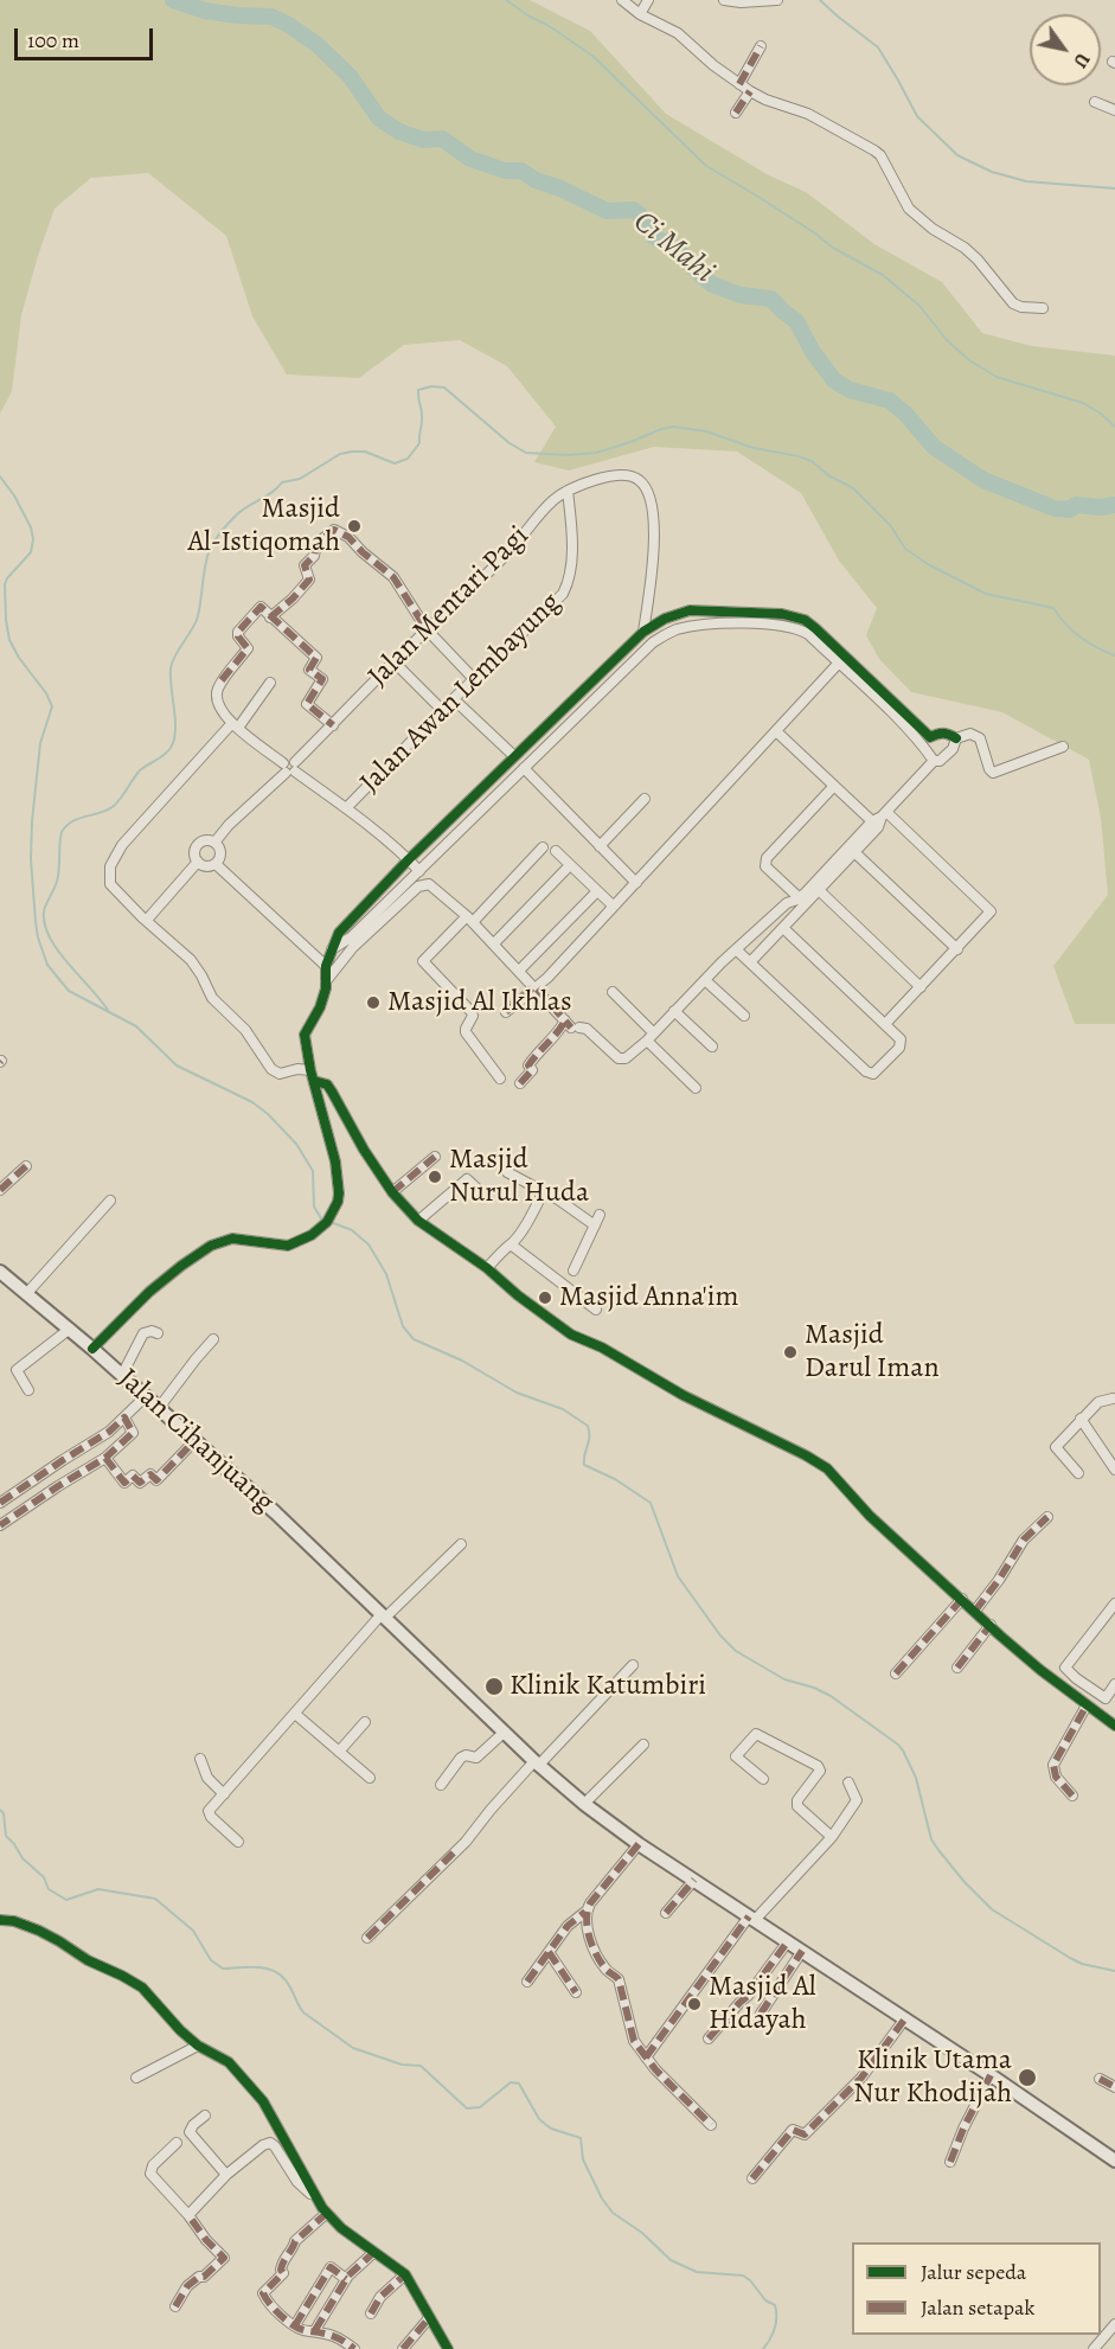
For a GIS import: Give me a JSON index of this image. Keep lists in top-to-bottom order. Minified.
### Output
{"streets":{"main road":["Jalan Cihanjuang"],"street":["Jalan Mentari Pagi","Jalan Awan Lembayung"]},"crossings":[["Jalan Mentari Pagi","Jalan Awan Lembayung"]],"water":["Ci Mahi"],"places":["Masjid Al-Istiqomah","Masjid Al Ikhlas","Masjid Nurul Huda","Masjid Anna'im","Masjid Darul Iman","Klinik Katumbiri","Masjid Al Hidayah","Klinik Utama Nur Khodijah"],"legend":["Jalur sepeda","Jalan setapak"],"scale_bar":"100 m","north":"bottom right"}
